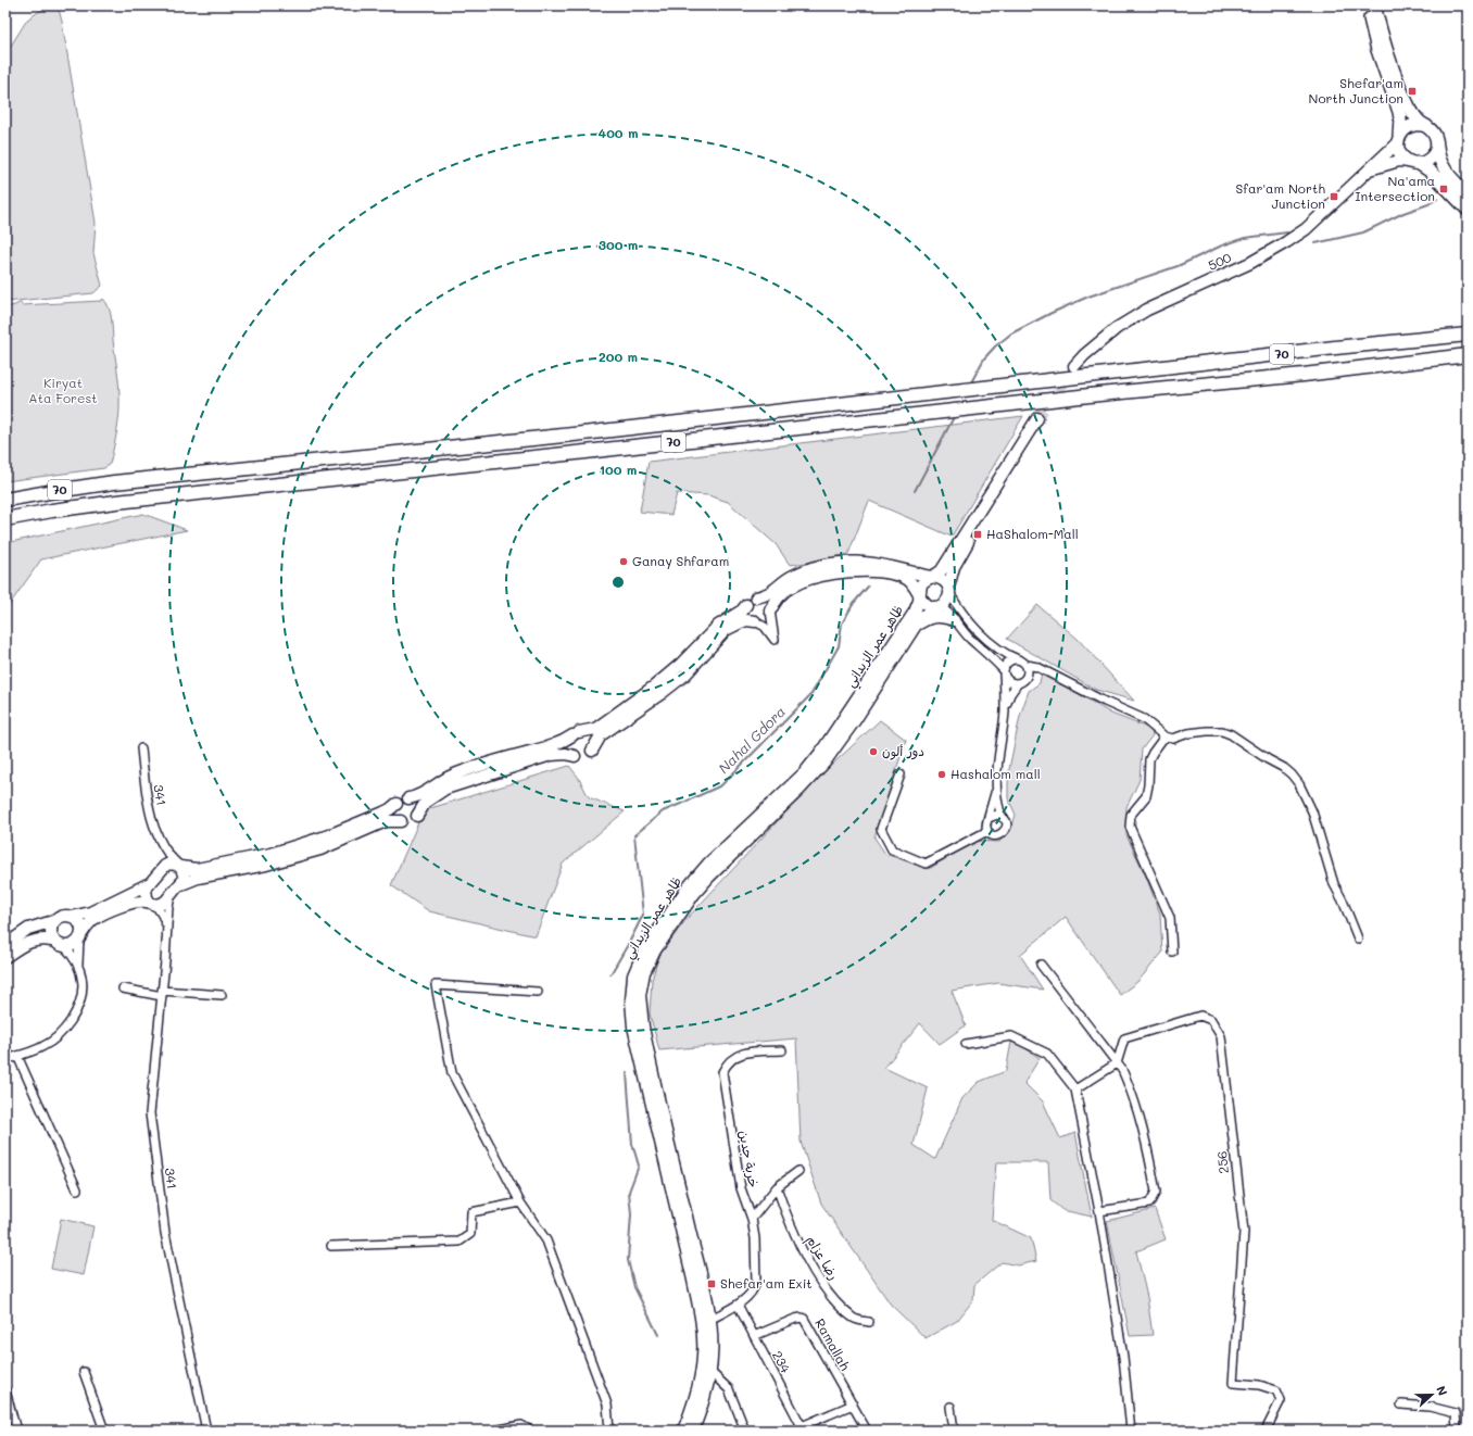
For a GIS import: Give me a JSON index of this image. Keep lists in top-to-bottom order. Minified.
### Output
{"streets":{"highway":["70"],"main road":["500","ظاهر عمر الزيداني"],"street":["341","خربة جدين","256","رضا عزام","Ramallah","234"]},"crossings":[["ظاهر عمر الزيداني","خربة جدين"],["خربة جدين","234"],["Ramallah","234"]],"water":["Nahal Gdora"],"parks":["Kiryat Ata Forest"],"places":{"transit":["Shefar'am North Junction","Na'ama Intersection","Sfar'am North Junction","HaShalom-Mall","Shefar'am Exit"],"other":["Ganay Shfaram","دور ألون","Hashalom mall"]},"north":"right","rings":["400 m","300 m","200 m","100 m"]}
